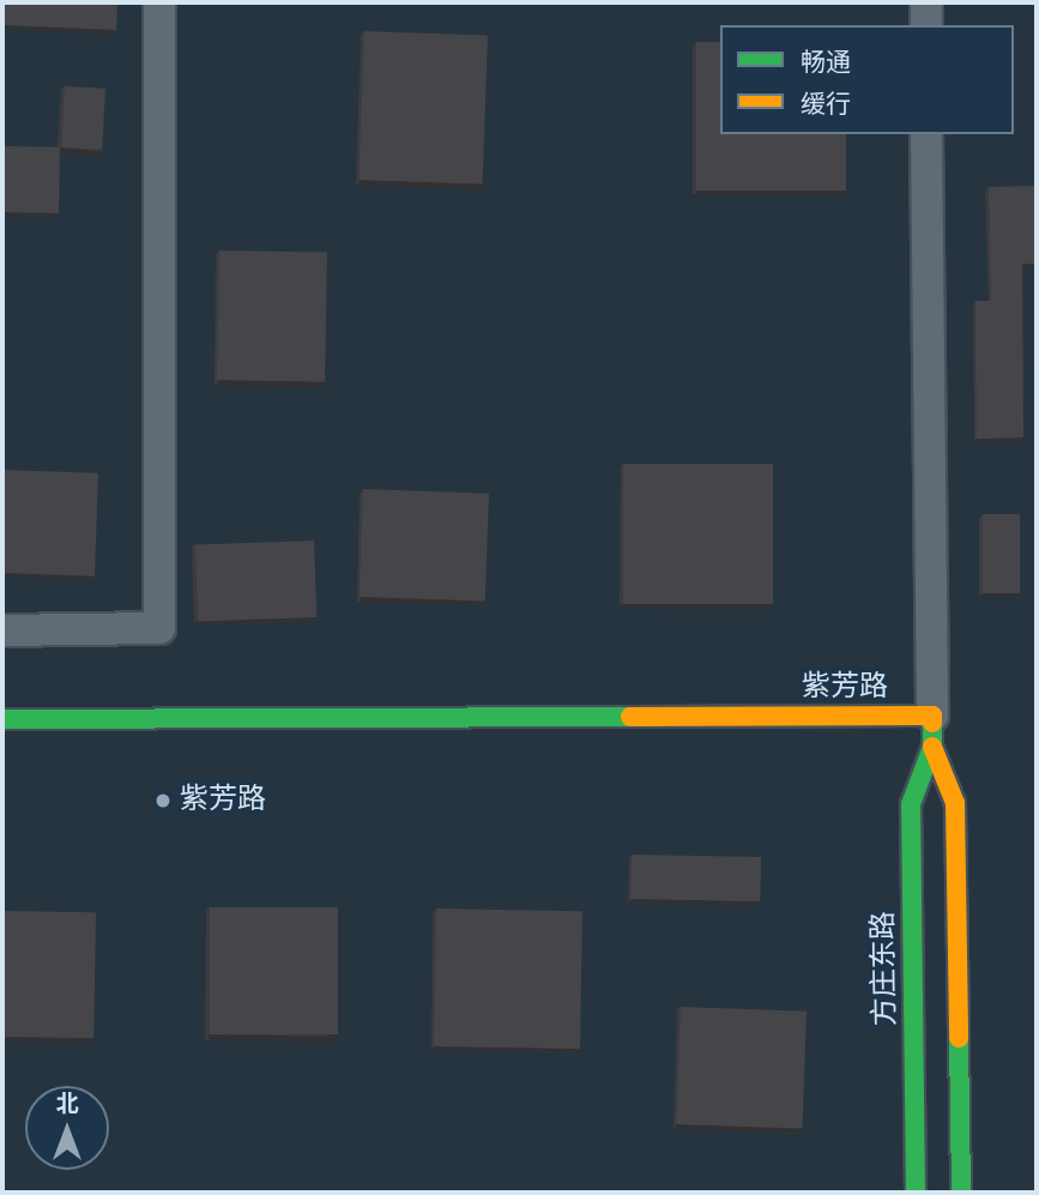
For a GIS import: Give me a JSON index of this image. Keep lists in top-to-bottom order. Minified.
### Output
{"streets":{"main road":["紫芳路","方庄东路"]},"places":["紫芳路"],"legend":["畅通","缓行"],"north":"top"}
